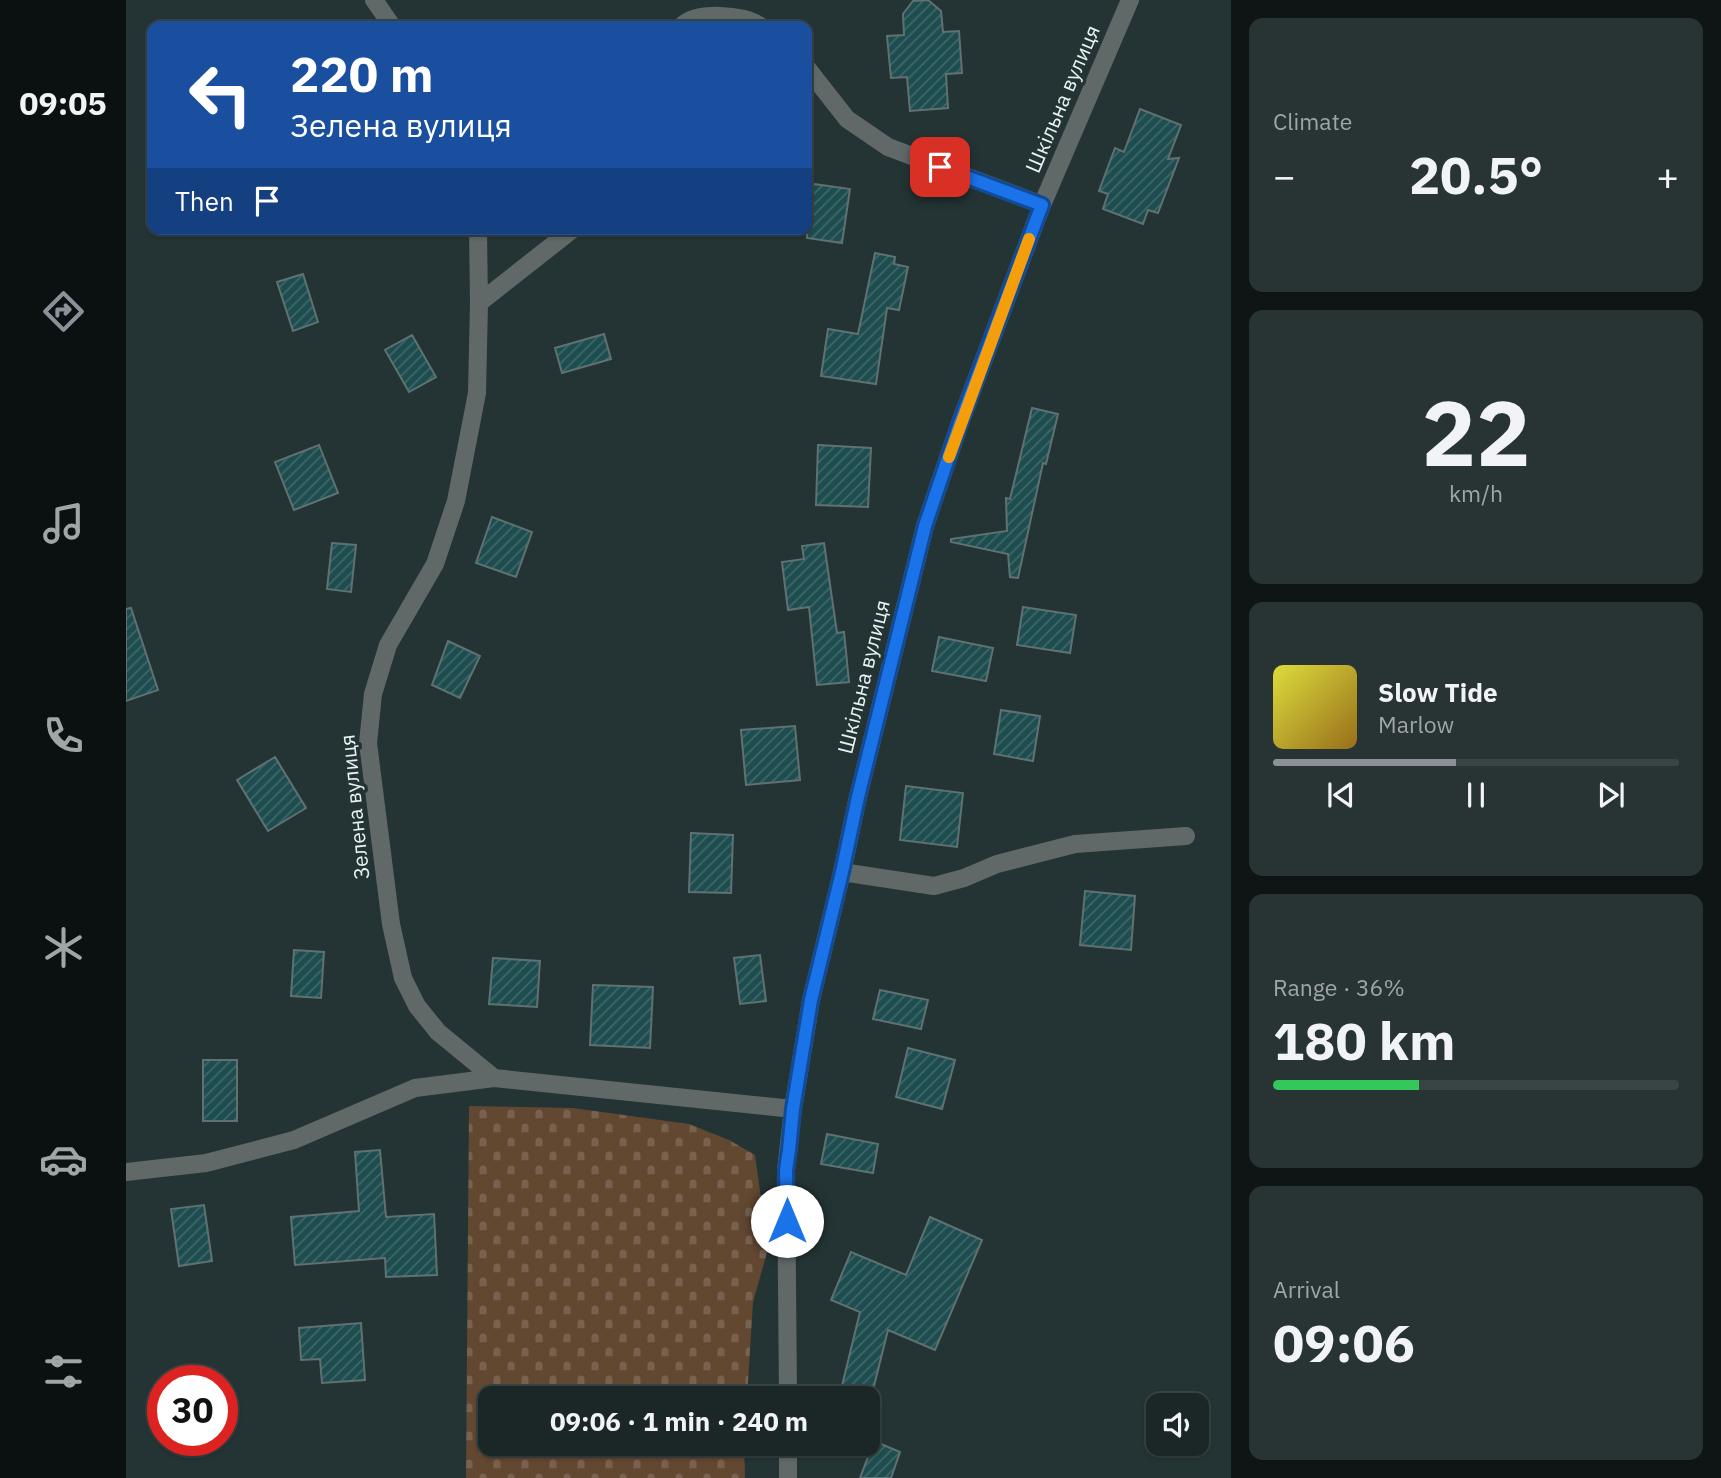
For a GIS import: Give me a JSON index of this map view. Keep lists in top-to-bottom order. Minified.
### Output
{"streets":{"street":["Шкільна вулиця","Зелена вулиця"]},"page":{"tabs":"09:05","tile":["Climate",["22","km/h"],["Range · 36%","180 km"],["Arrival","09:06"]],"turn":["220 m","Зелена вулиця"],"heat":["−","20.5°","+"],"then":"Then","song":["Slow Tide","Marlow"],"limit":"30","trip":"09:06 · 1 min · 240 m"}}
